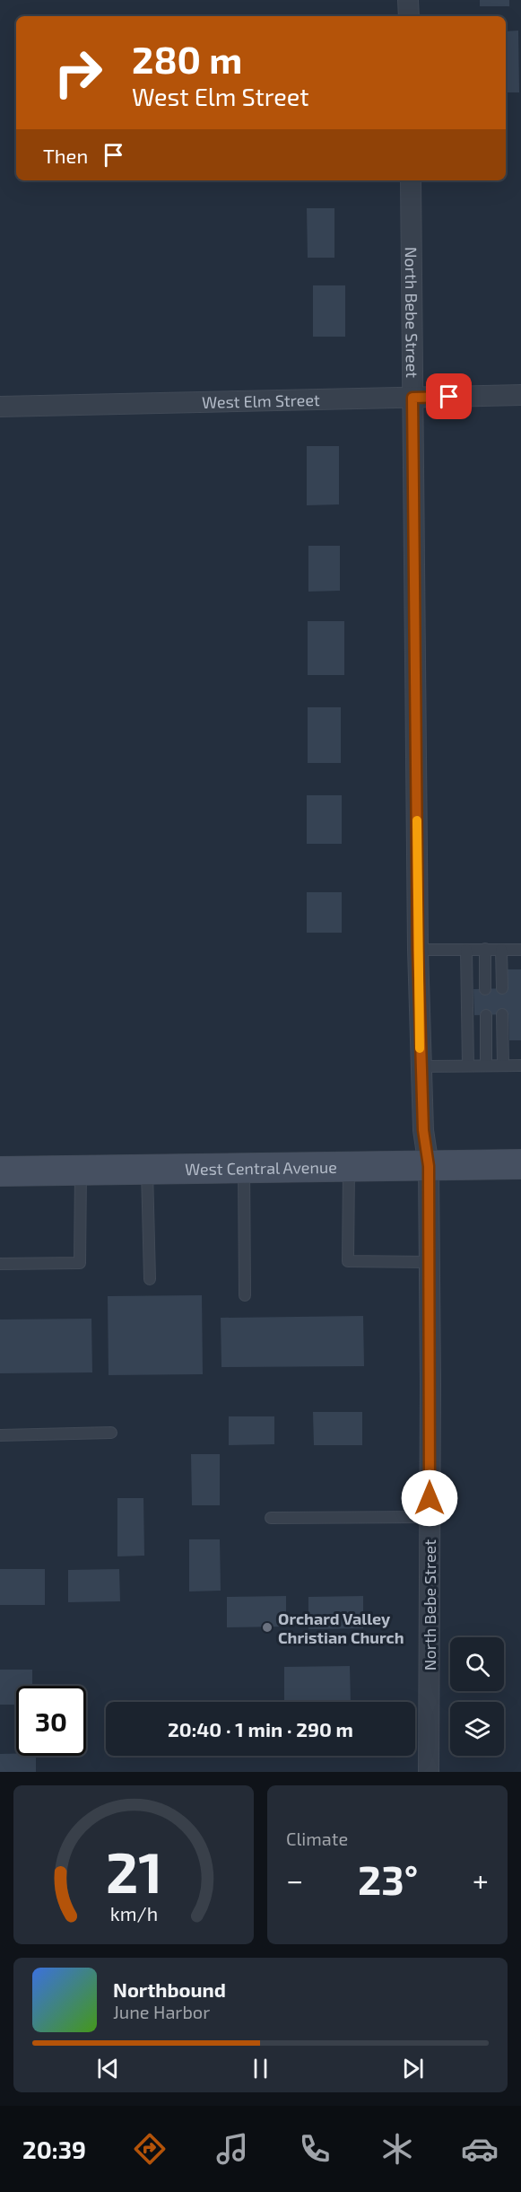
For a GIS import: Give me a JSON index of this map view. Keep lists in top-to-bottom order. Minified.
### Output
{"streets":{"main road":["West Central Avenue"],"street":["North Bebe Street","West Elm Street"]},"crossings":[["North Bebe Street","West Elm Street"],["North Bebe Street","West Central Avenue"]],"places":["Orchard Valley Christian Church"],"page":{"turn":["280 m","West Elm Street"],"then":"Then","limit":"30","trip":"20:40 · 1 min · 290 m","tile":"Climate","heat":["−","23°","+"],"song":["Northbound","June Harbor"],"tabs":"20:39","gauge":["21","km/h"]}}
